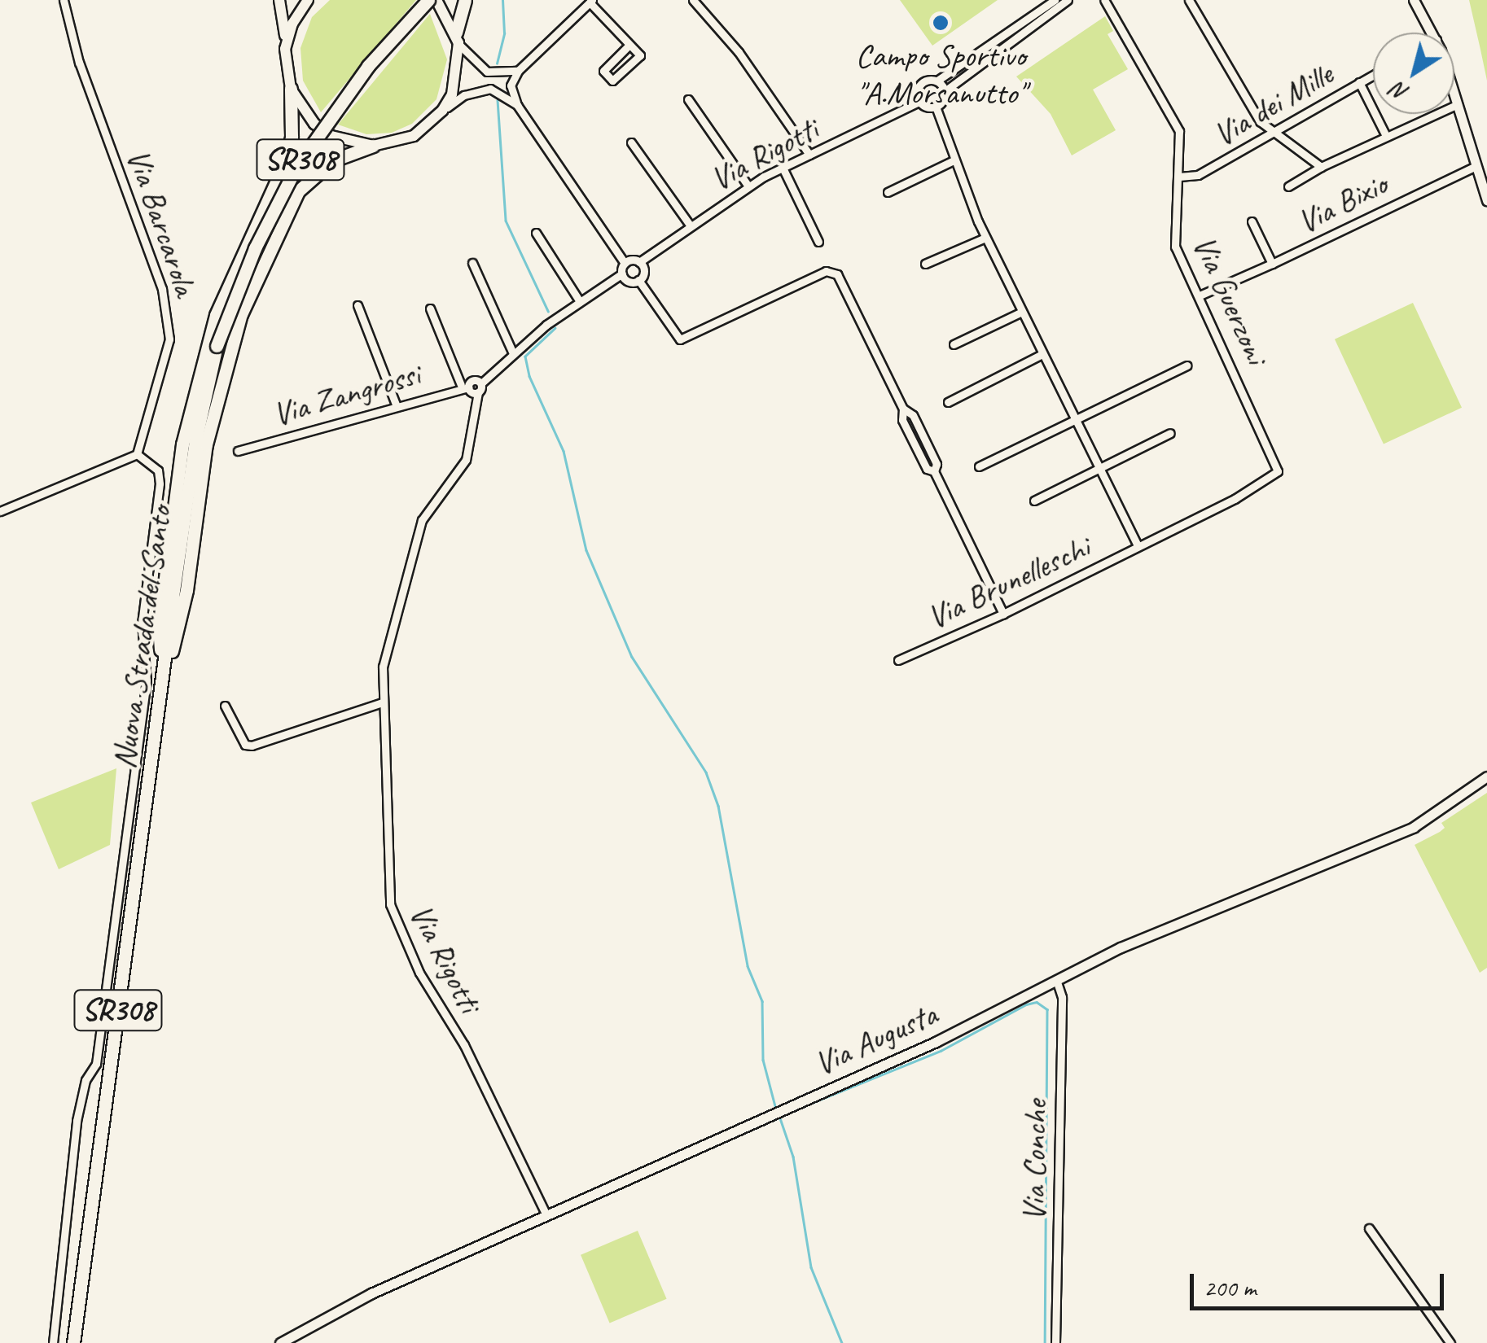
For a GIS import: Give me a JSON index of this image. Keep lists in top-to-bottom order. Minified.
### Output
{"streets":{"highway":["SR308","Nuova Strada del Santo"],"street":["Via dei Mille","Via Rigotti","Via Bixio","Via Barcarola","Via Guerzoni","Via Zangrossi","Via Brunelleschi","Via Augusta","Via Conche"]},"crossings":[["Via dei Mille","Via Guerzoni"],["Via Rigotti","Via Augusta"],["Via Guerzoni","Via Brunelleschi"],["Via Augusta","Via Conche"]],"places":["Campo Sportivo \"A.Morsanutto\""],"scale_bar":"200 m","north":"bottom left"}
